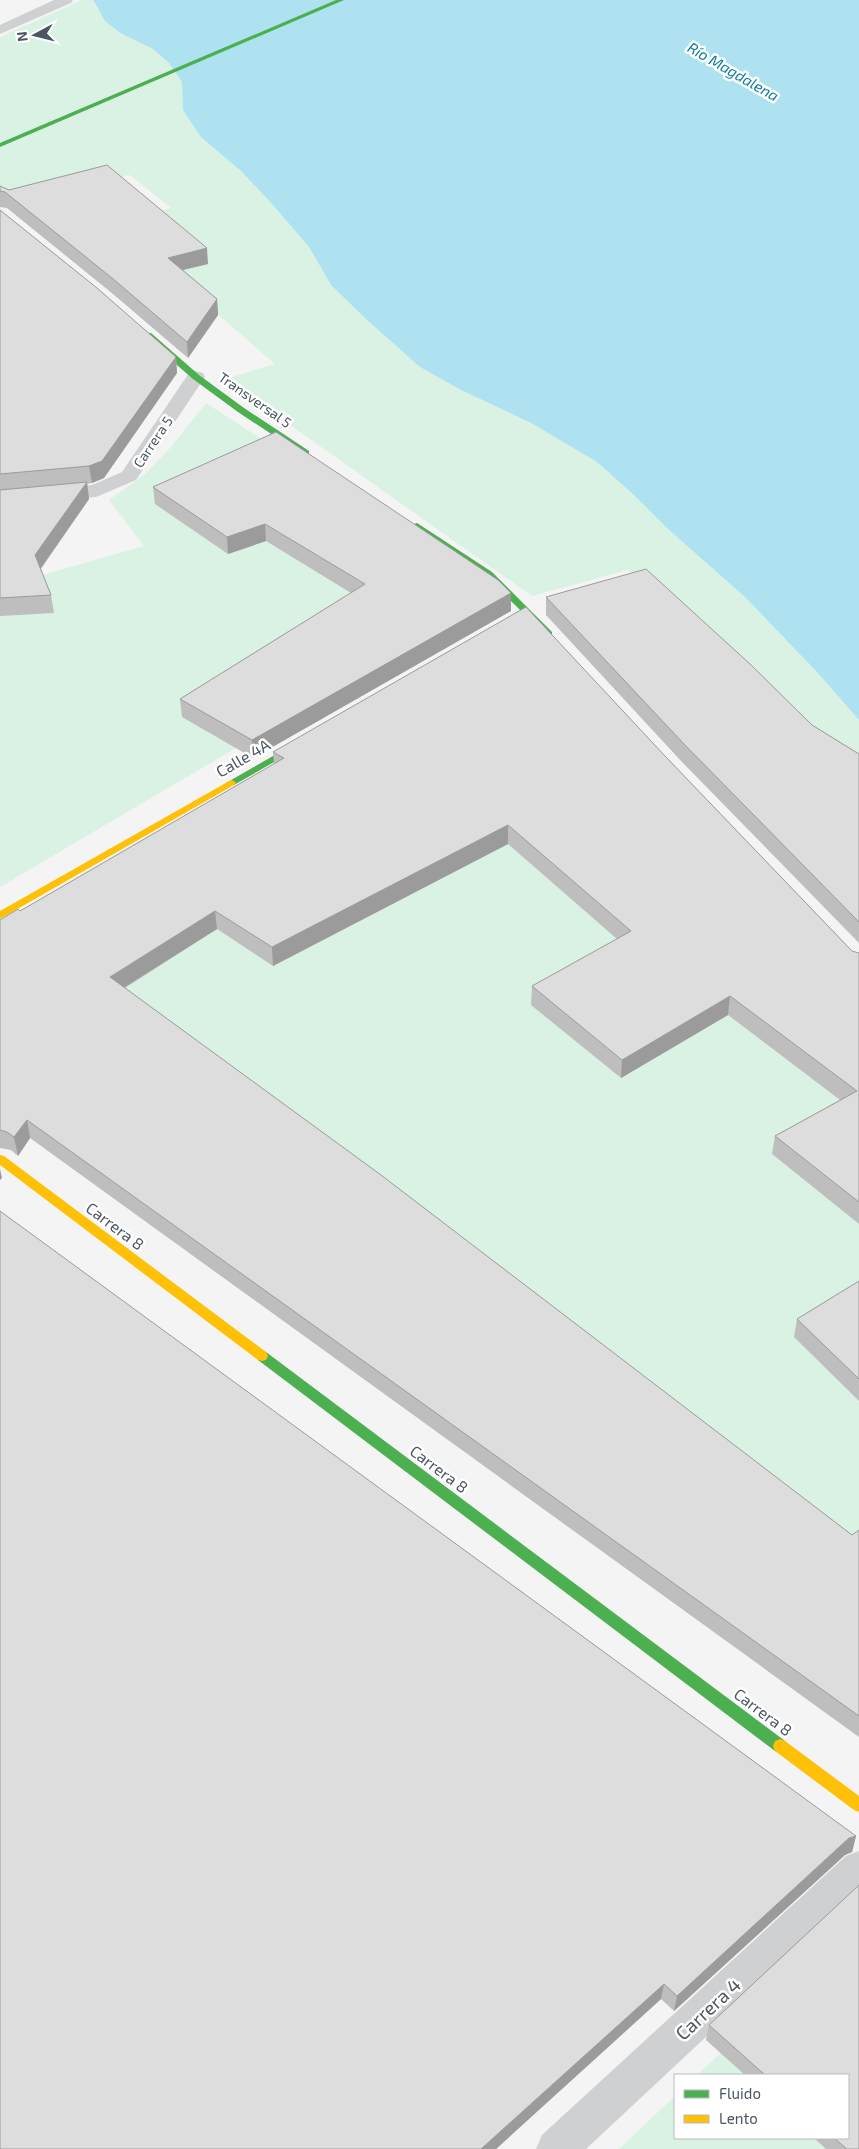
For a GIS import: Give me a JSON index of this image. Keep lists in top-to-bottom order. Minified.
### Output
{"streets":{"street":["Transversal 5","Carrera 5","Calle 4A","Carrera 8","Carrera 4"]},"crossings":[["Transversal 5","Carrera 5"]],"water":["Río Magdalena"],"legend":["Fluido","Lento"],"north":"left"}
